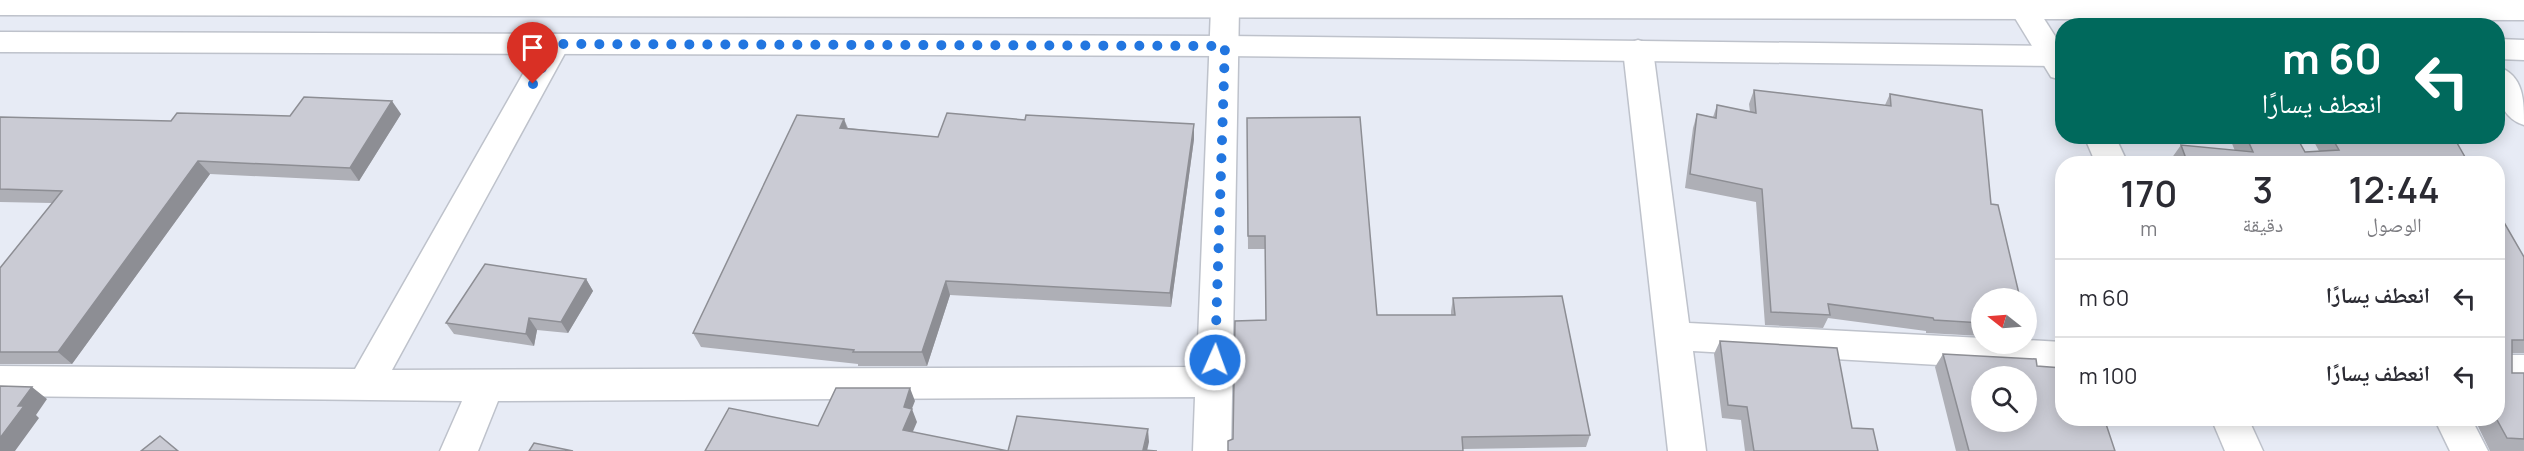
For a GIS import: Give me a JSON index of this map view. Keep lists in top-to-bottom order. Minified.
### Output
{"north":"left","page":{"turn":["60 m","انعطف يسارًا"],"eta":["12:44","الوصول","3","دقيقة","170","m"],"list":[{"name":"انعطف يسارًا","value":"60 m"},{"name":"انعطف يسارًا","value":"100 m"}]}}
